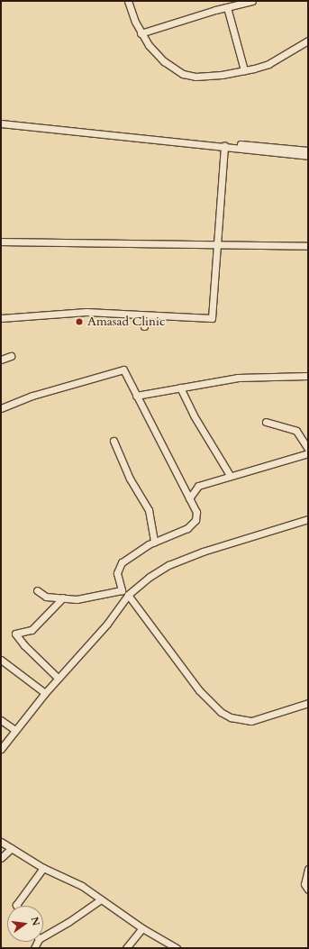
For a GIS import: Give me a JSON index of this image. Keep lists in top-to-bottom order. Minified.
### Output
{"places":["Amasad Clinic"],"north":"right"}
